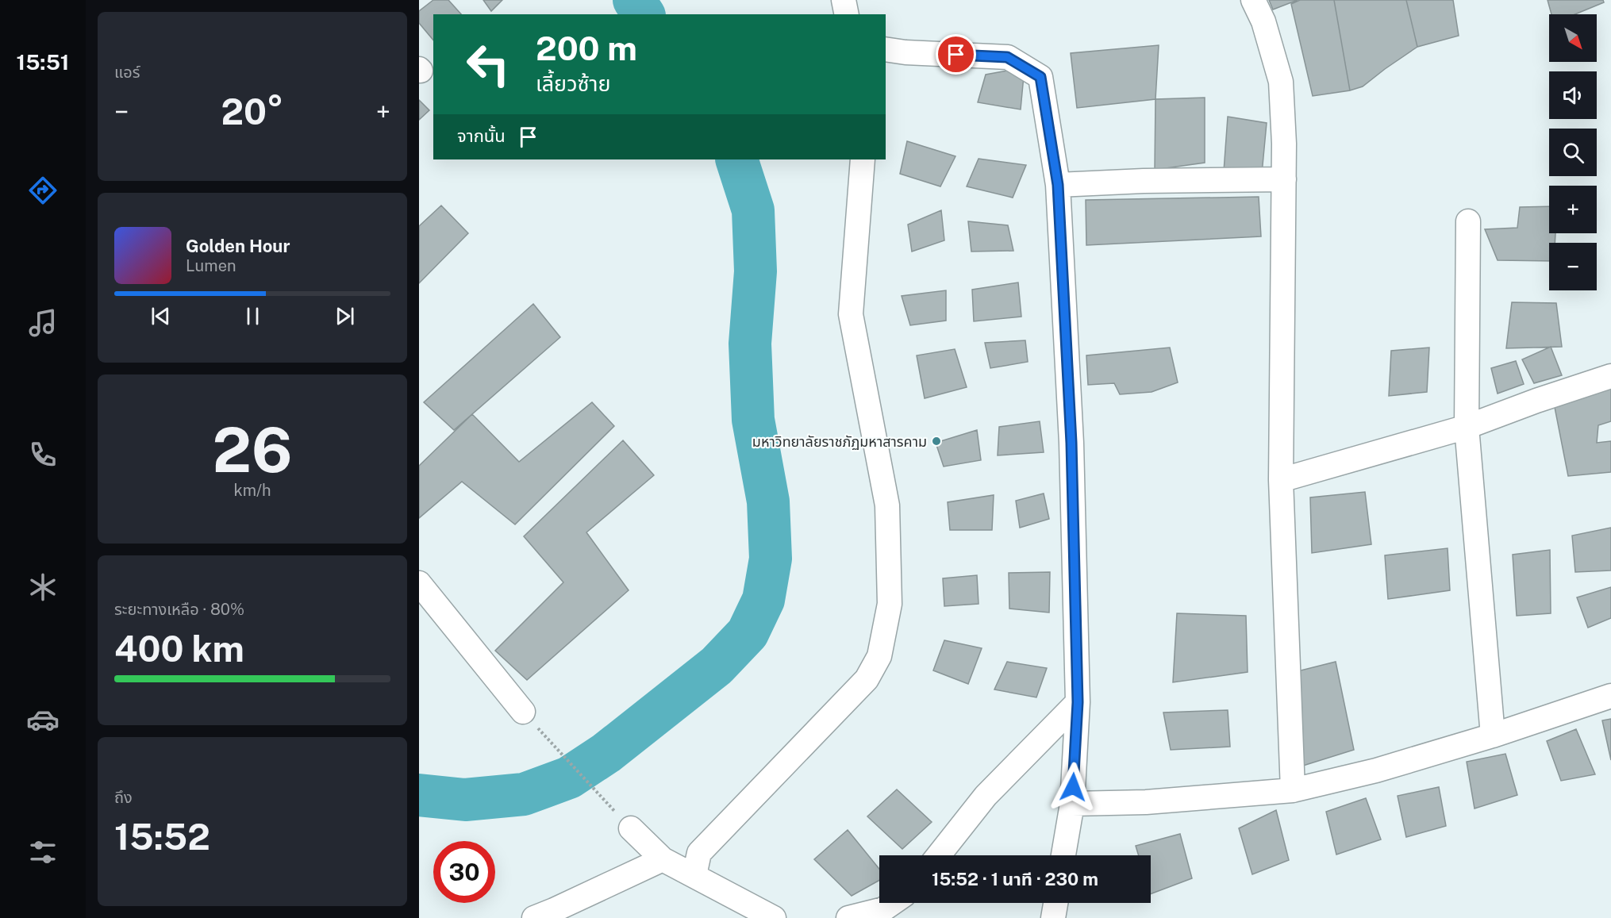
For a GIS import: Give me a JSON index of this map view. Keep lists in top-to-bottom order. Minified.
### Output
{"places":["มหาวิทยาลัยราชภัฏมหาสารคาม"],"north":"bottom right","page":{"tabs":"15:51","tile":["แอร์",["26","km/h"],["ระยะทางเหลือ · 80%","400 km"],["ถึง","15:52"]],"map_buttons":["+","−"],"turn":["200 m","เลี้ยวซ้าย"],"heat":["−","20°","+"],"then":"จากนั้น","song":["Golden Hour","Lumen"],"limit":"30","trip":"15:52 · 1 นาที · 230 m"}}
